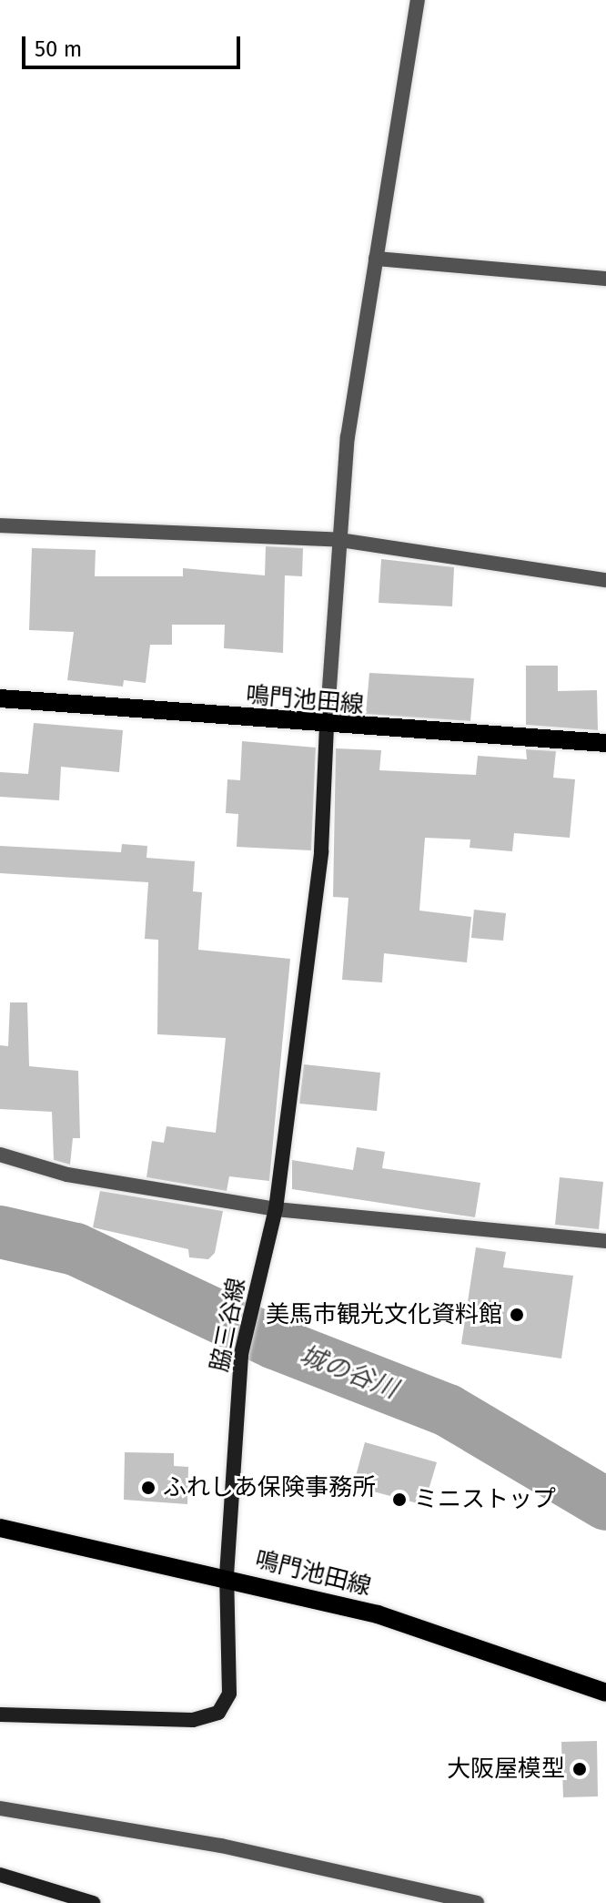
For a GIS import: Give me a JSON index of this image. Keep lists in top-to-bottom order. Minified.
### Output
{"streets":{"main road":["鳴門池田線","脇三谷線"]},"crossings":[["鳴門池田線","脇三谷線"]],"water":["城の谷川"],"places":["美馬市観光文化資料館","ふれしあ保険事務所","ミニストップ","大阪屋模型"],"scale_bar":"50 m"}
